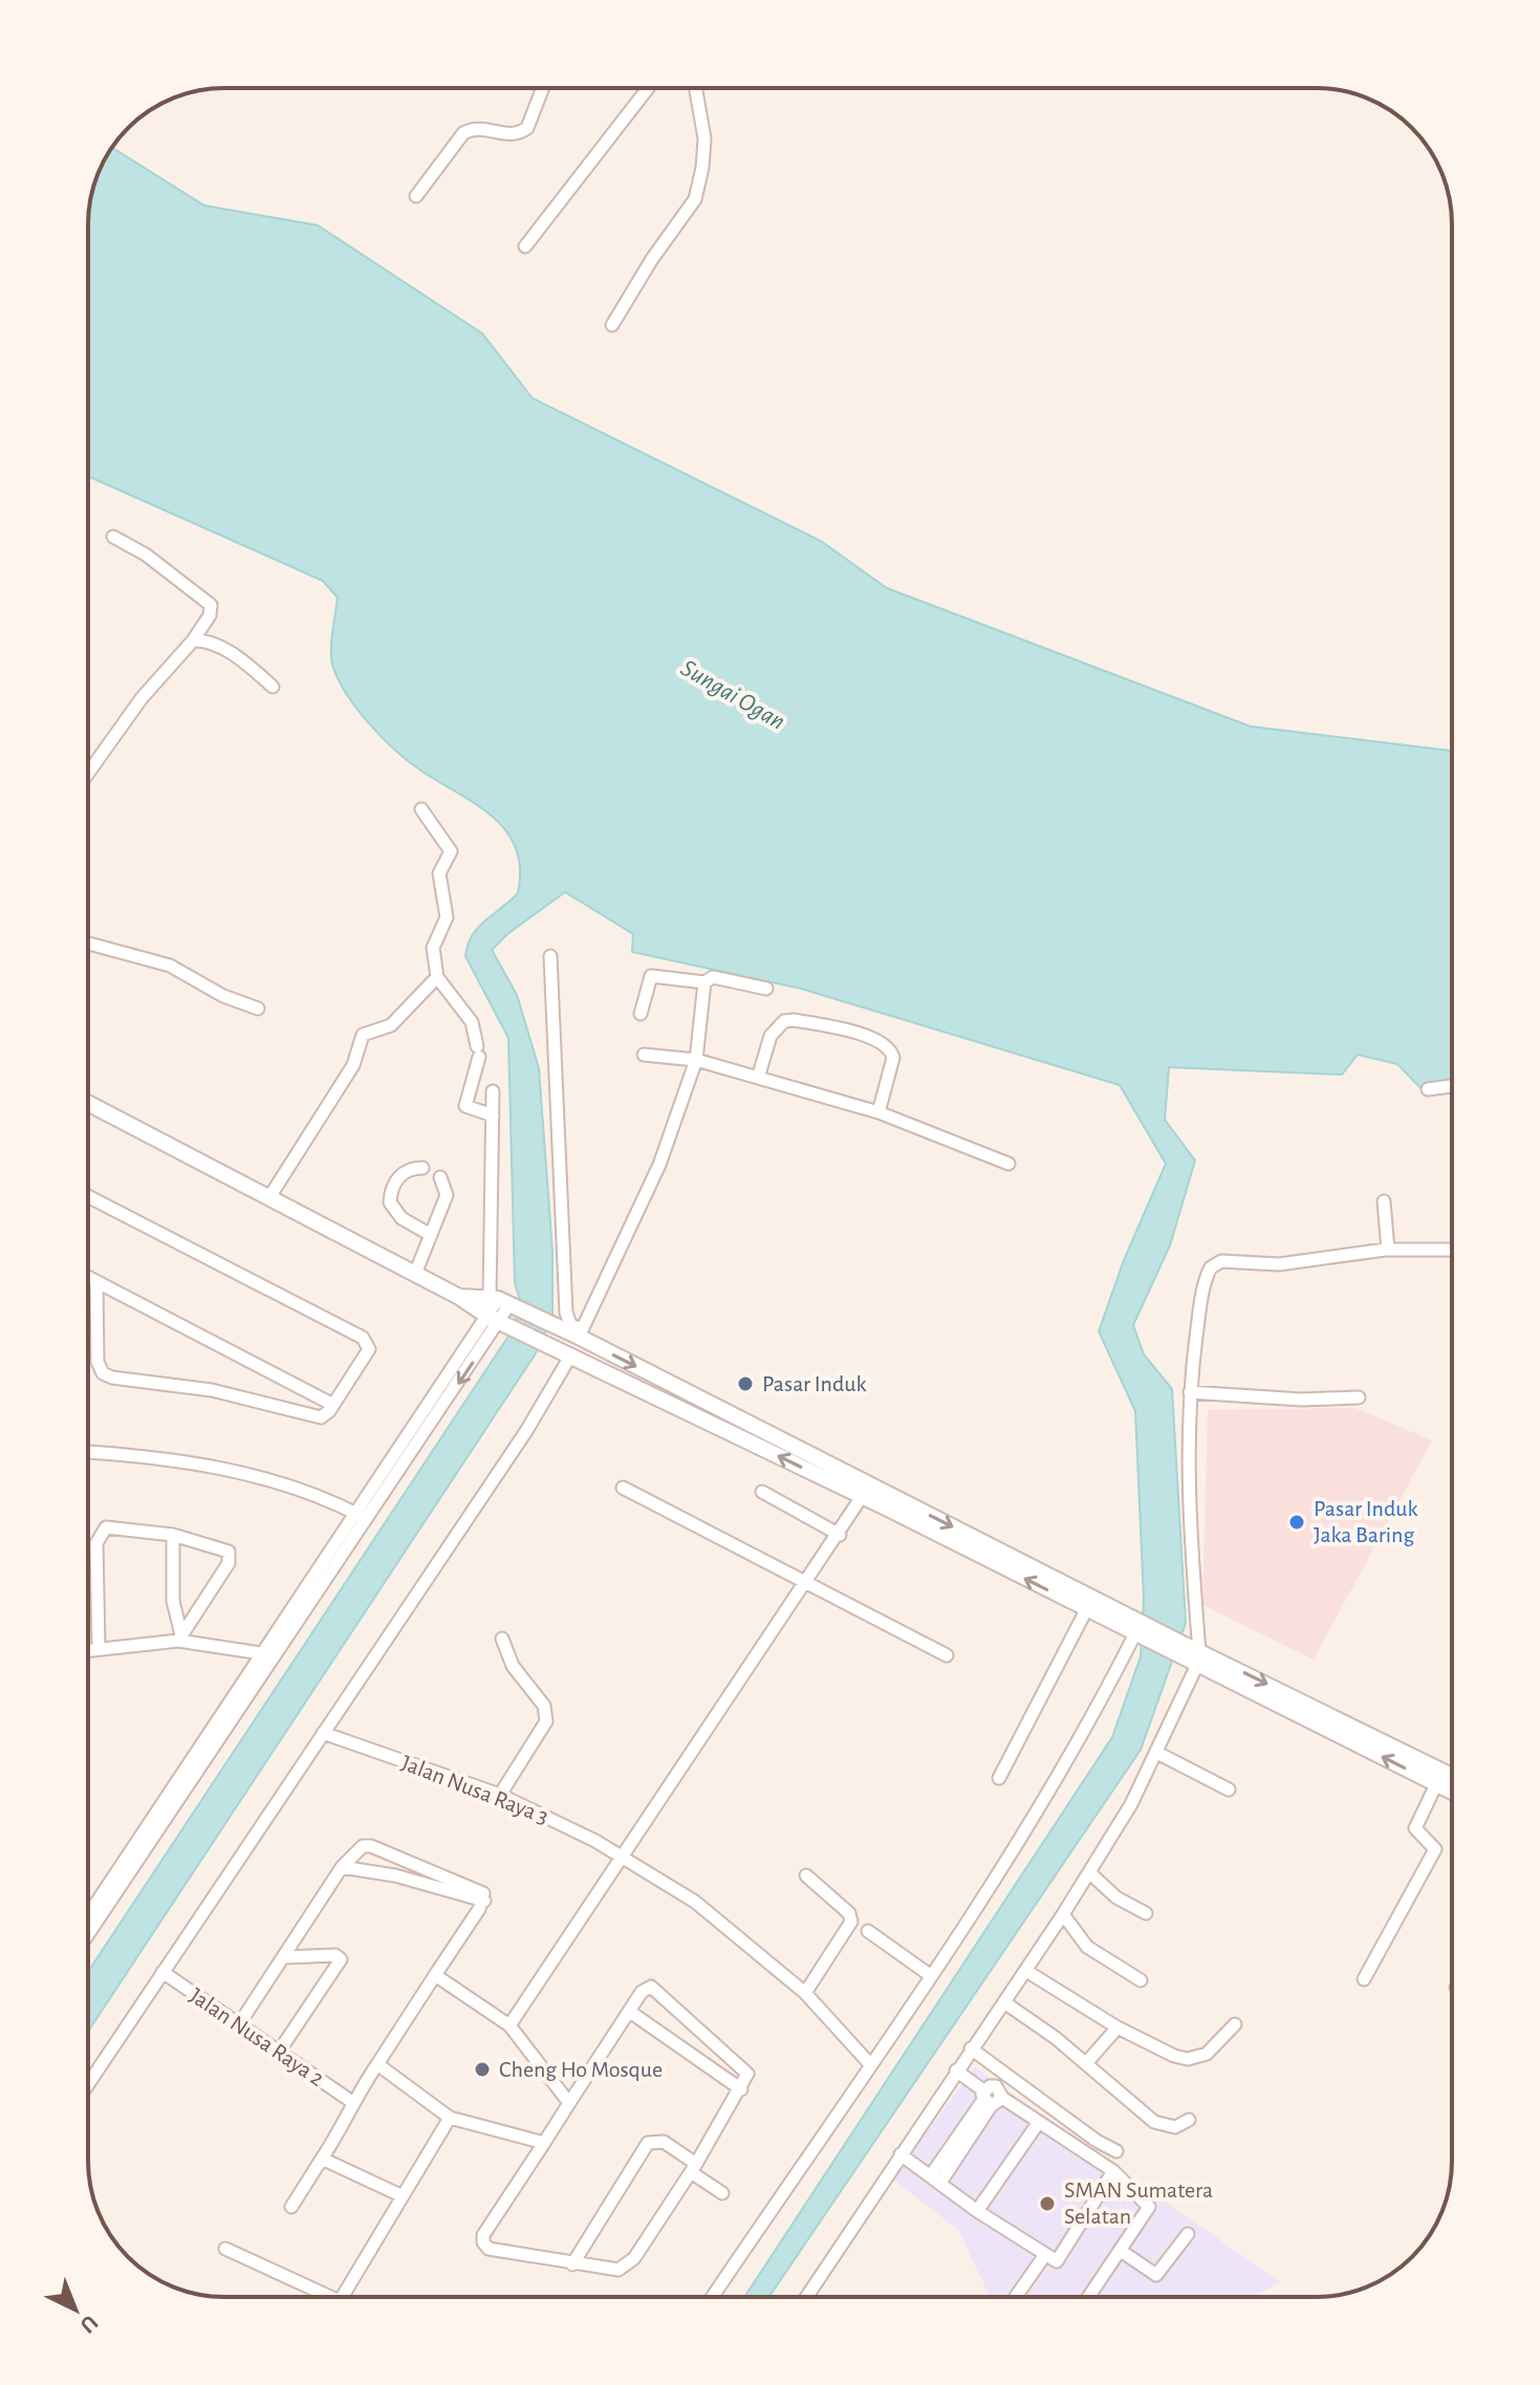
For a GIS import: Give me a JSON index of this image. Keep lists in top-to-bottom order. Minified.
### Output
{"streets":{"street":["Jalan Nusa Raya 3","Jalan Nusa Raya 2"]},"water":["Sungai Ogan"],"places":["Pasar Induk","Pasar Induk Jaka Baring","Cheng Ho Mosque","SMAN Sumatera Selatan"],"north":"bottom right"}
